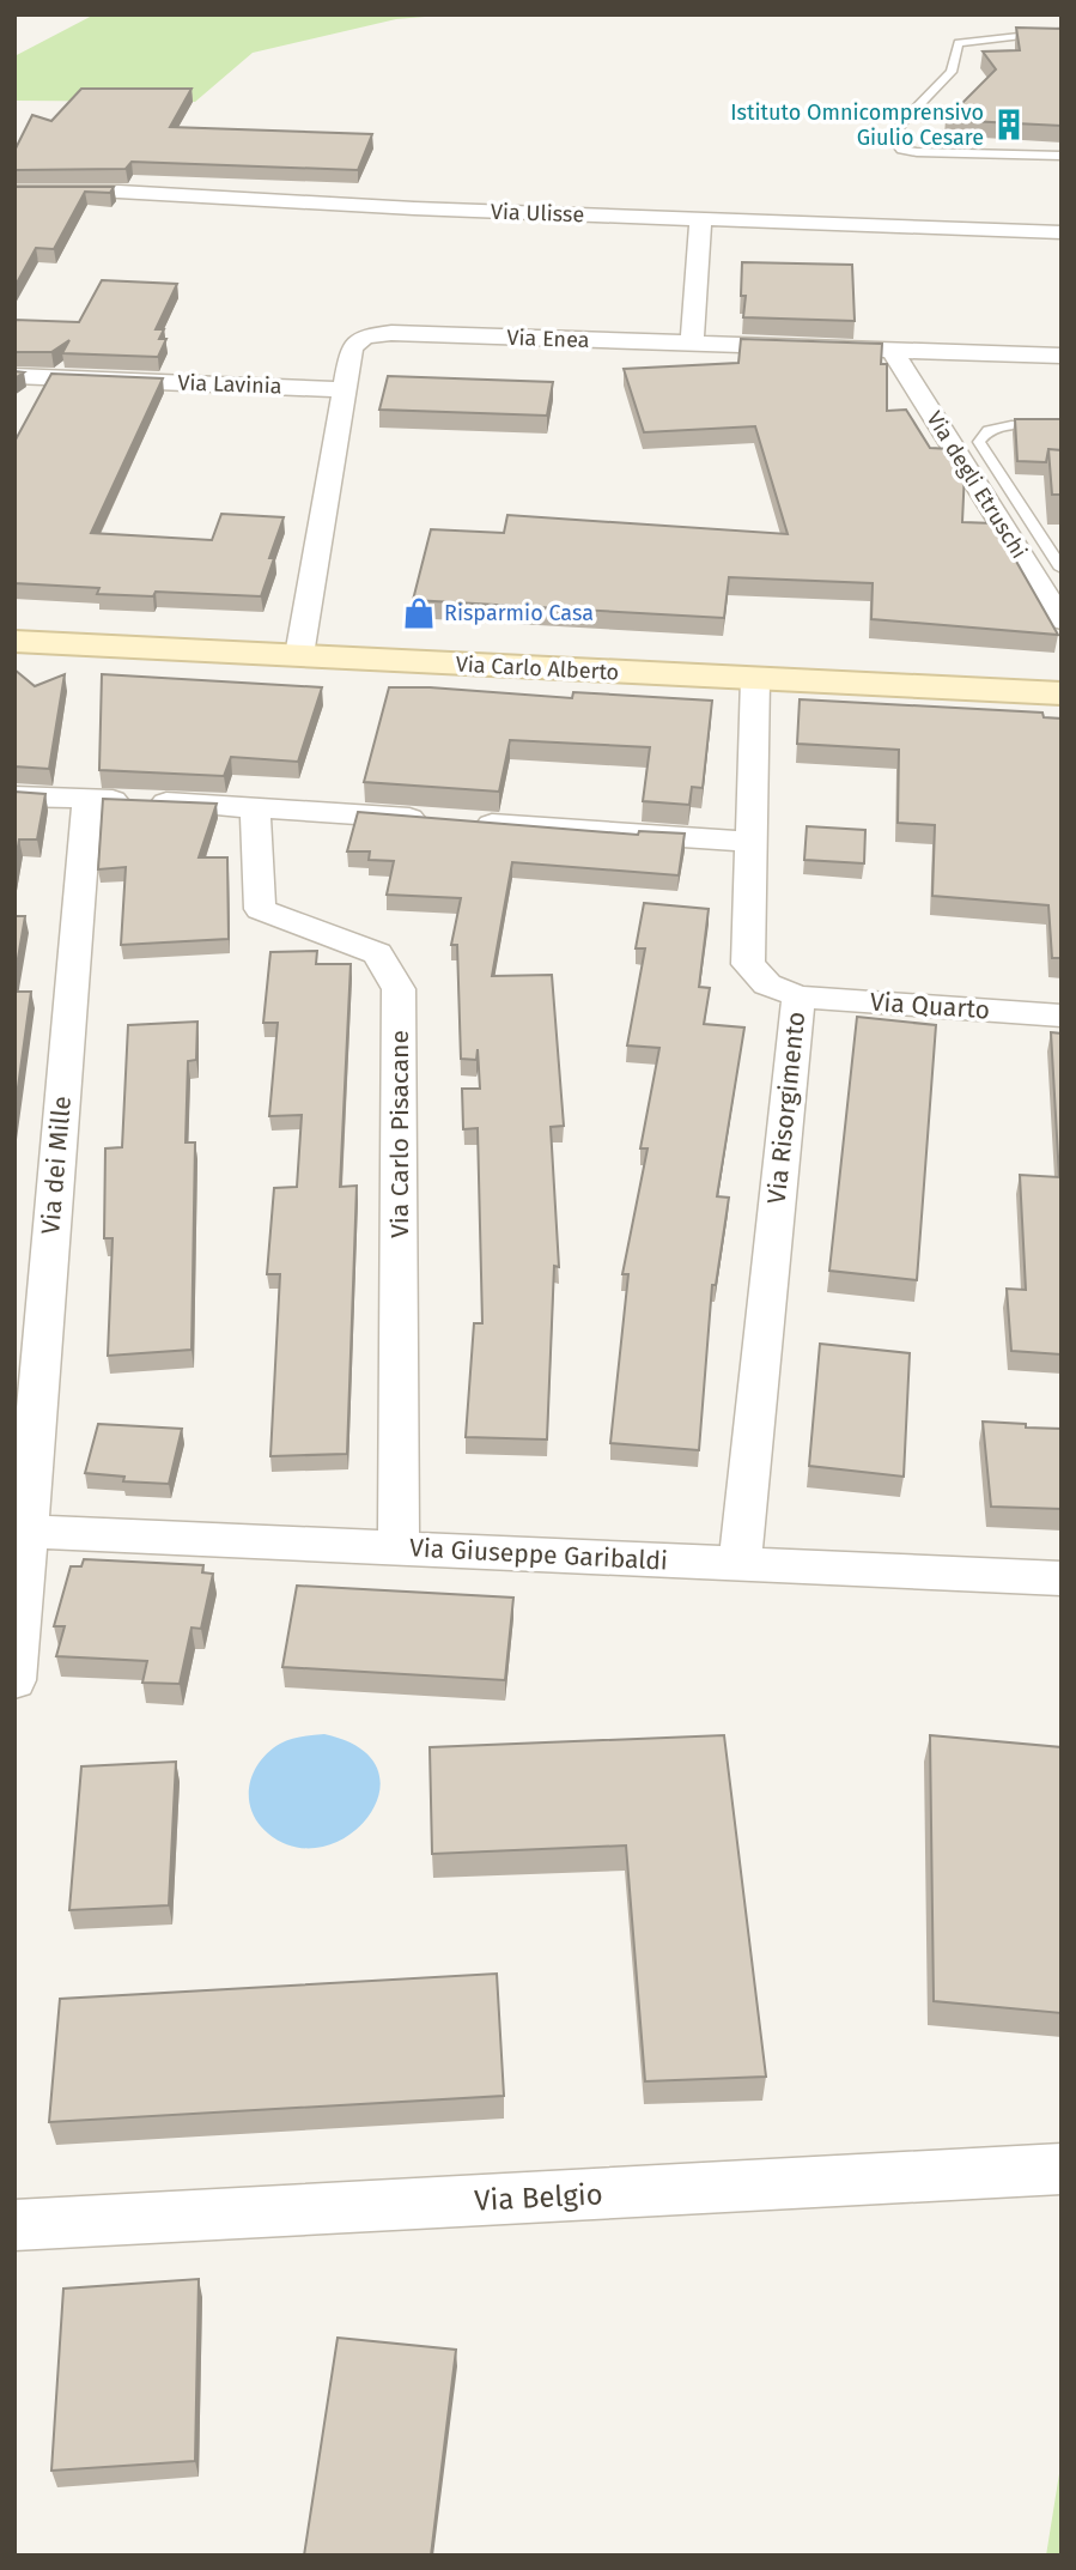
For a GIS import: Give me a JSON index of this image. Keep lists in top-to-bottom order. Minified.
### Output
{"streets":{"street":["Via Ulisse","Via Enea","Via Lavinia","Via degli Etruschi","Via Carlo Alberto","Via Quarto","Via Risorgimento","Via Carlo Pisacane","Via dei Mille","Via Giuseppe Garibaldi","Via Belgio"]},"crossings":[["Via Enea","Via Lavinia"],["Via Enea","Via degli Etruschi"],["Via Enea","Via Carlo Alberto"],["Via Carlo Alberto","Via Risorgimento"],["Via Quarto","Via Risorgimento"],["Via Risorgimento","Via Giuseppe Garibaldi"],["Via Carlo Pisacane","Via Giuseppe Garibaldi"],["Via dei Mille","Via Giuseppe Garibaldi"]],"places":{"building":["Istituto Omnicomprensivo Giulio Cesare"],"shop":["Risparmio Casa"]}}
